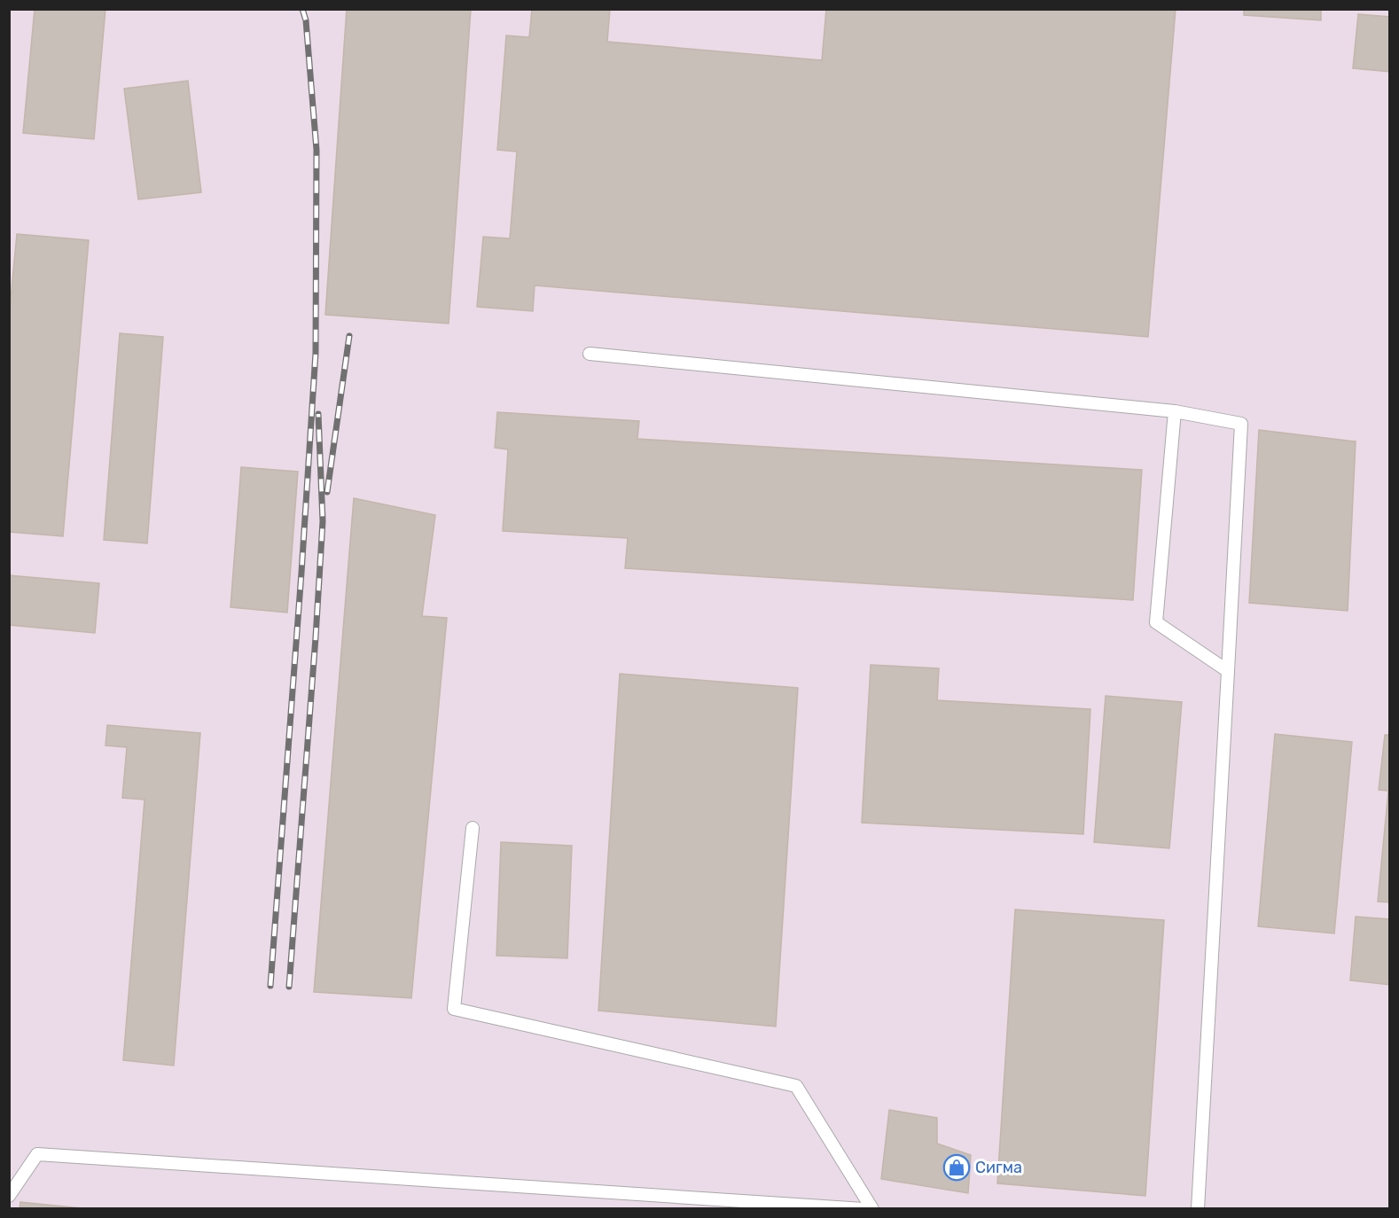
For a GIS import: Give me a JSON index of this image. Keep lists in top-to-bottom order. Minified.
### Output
{"places":{"shop":["Сигма"]}}
